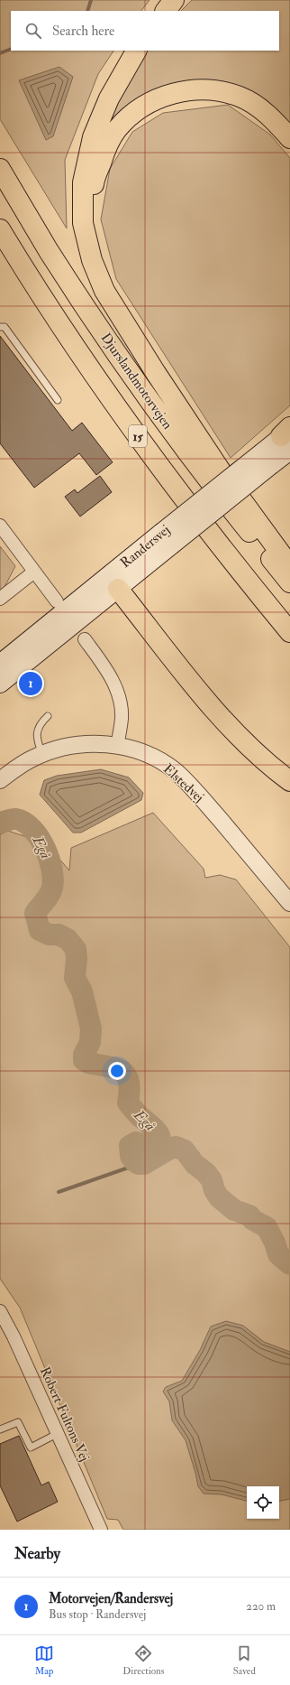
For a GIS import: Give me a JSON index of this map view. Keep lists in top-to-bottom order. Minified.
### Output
{"streets":{"highway":["Djurslandmotorvejen","15"],"main road":["Randersvej"],"street":["Elstedvej","Robert Fultons Vej"]},"water":["Egå"],"page":{"search":"Search here","pins":"1","heading":"Nearby","list":[{"mark":"1","name":"Motorvejen/Randersvej","note":"Bus stop · Randersvej","value":"220 m"}],"nav":["Map","Directions","Saved"]}}
